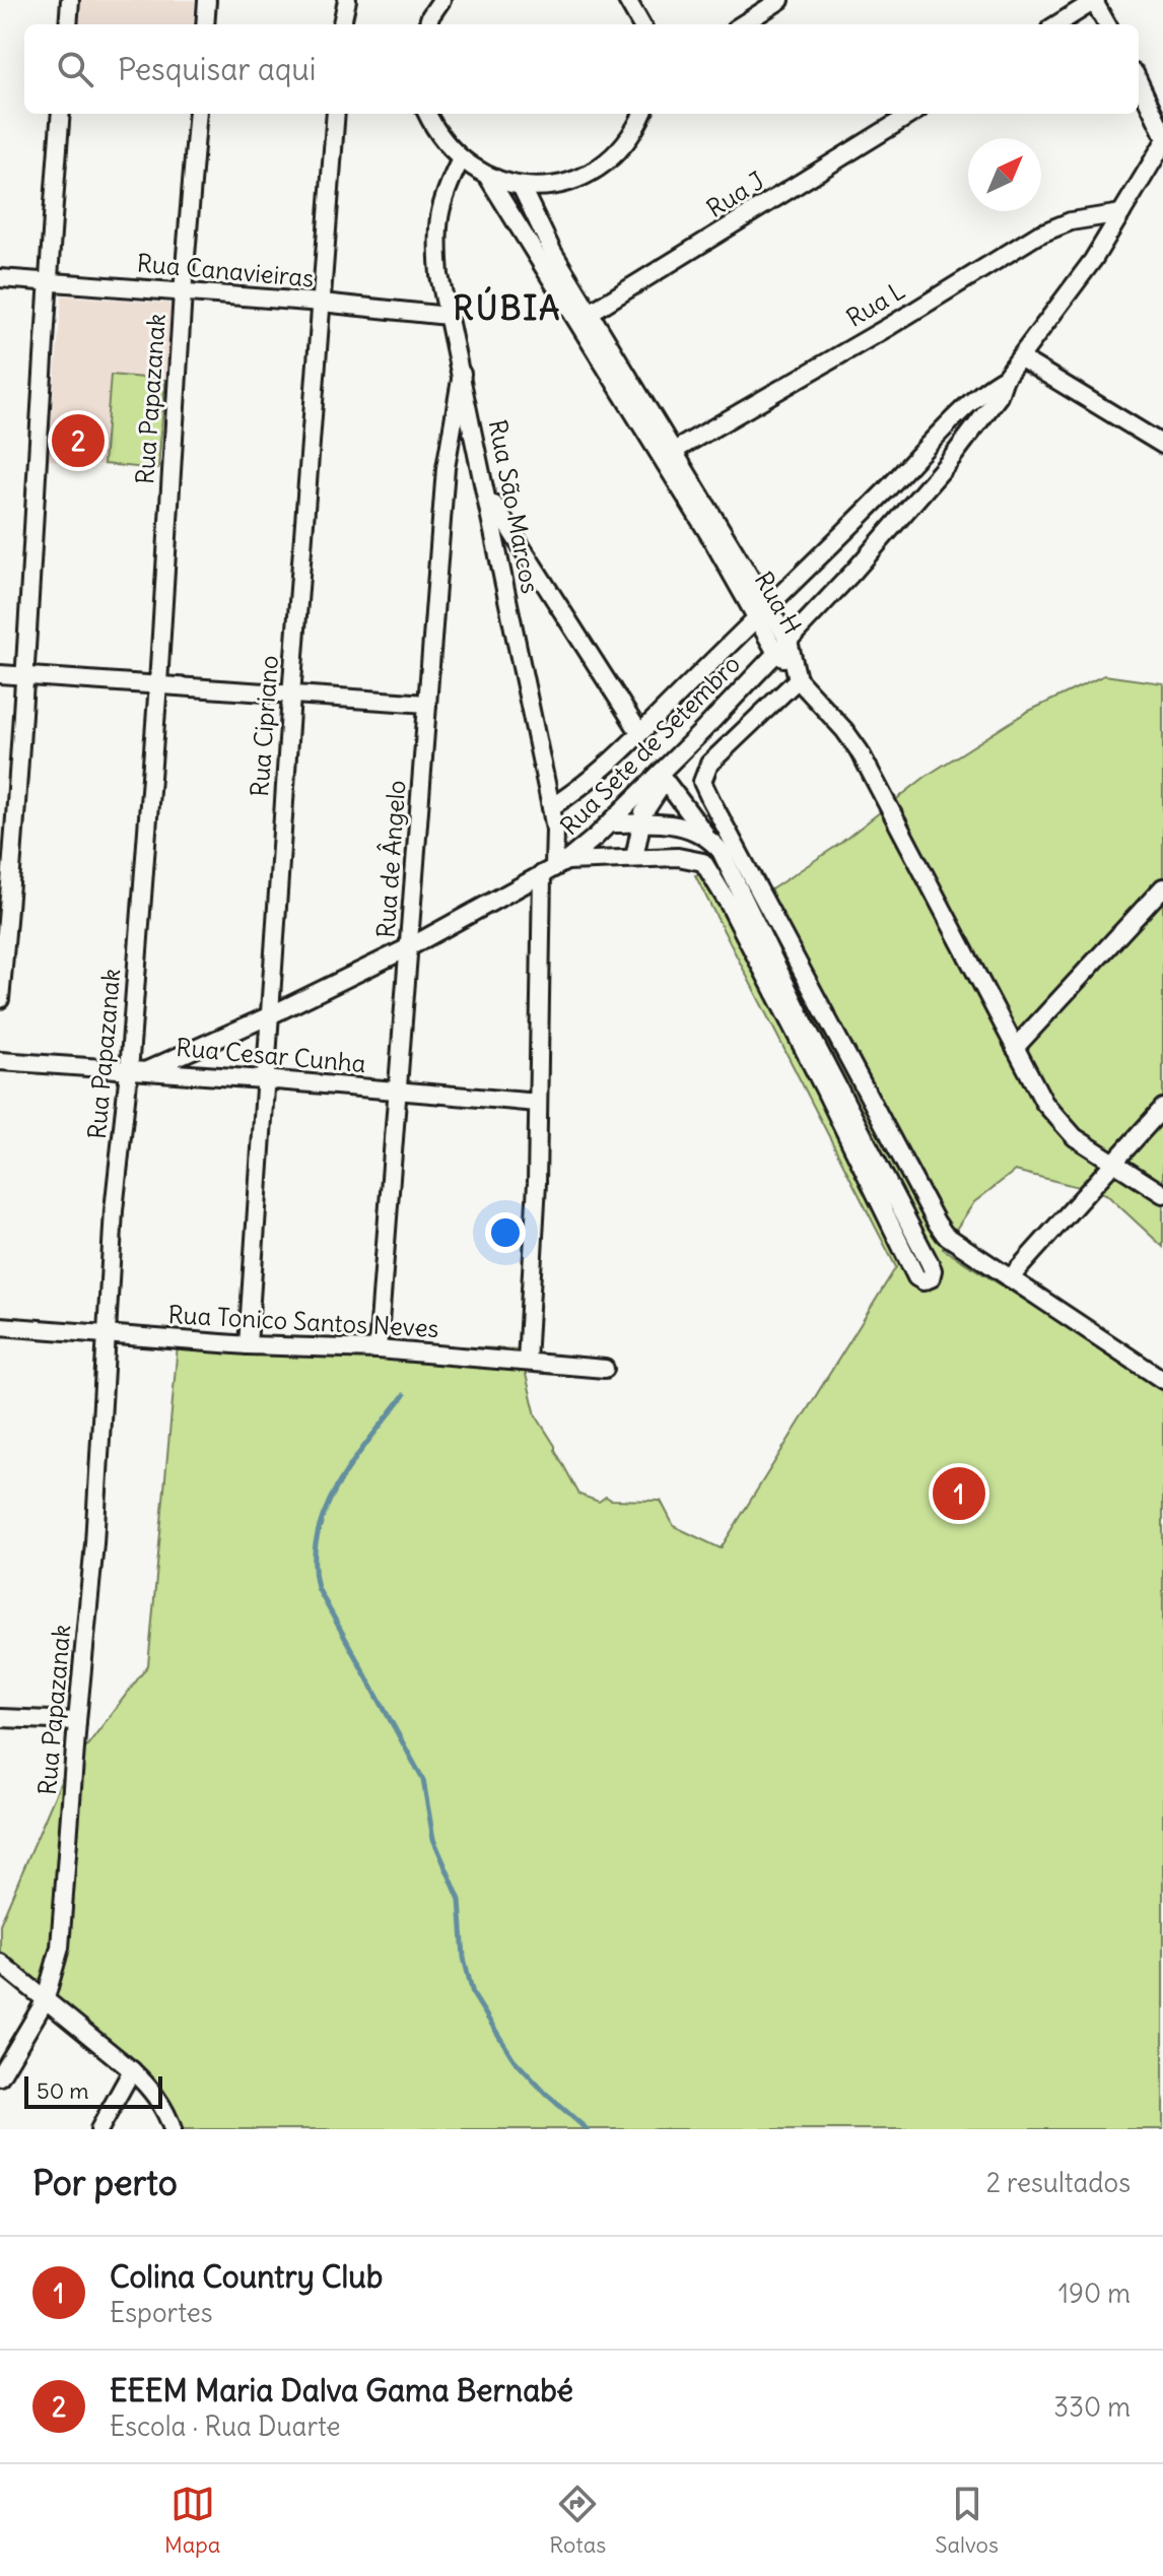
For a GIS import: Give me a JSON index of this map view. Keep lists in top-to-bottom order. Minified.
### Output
{"streets":{"street":["Rua J","Rua Canavieiras","Rua L","Rua Papazanak","Rua São Marcos","Rua H","Rua Cipriano","Rua Sete de Setembro","Rua de Ângelo","Rua Cesar Cunha","Rua Tonico Santos Neves"]},"crossings":[["Rua J","Rua H"],["Rua Canavieiras","Rua Papazanak"],["Rua Canavieiras","Rua São Marcos"],["Rua Canavieiras","Rua Cipriano"],["Rua L","Rua H"],["Rua L","Rua Sete de Setembro"],["Rua Papazanak","Rua Cesar Cunha"],["Rua Papazanak","Rua Tonico Santos Neves"],["Rua São Marcos","Rua Sete de Setembro"],["Rua São Marcos","Rua de Ângelo"],["Rua São Marcos","Rua Cesar Cunha"],["Rua São Marcos","Rua Tonico Santos Neves"],["Rua H","Rua Sete de Setembro"],["Rua Cipriano","Rua Sete de Setembro"],["Rua Cipriano","Rua Cesar Cunha"],["Rua Cipriano","Rua Tonico Santos Neves"],["Rua Sete de Setembro","Rua de Ângelo"],["Rua Sete de Setembro","Rua Cesar Cunha"],["Rua de Ângelo","Rua Cesar Cunha"],["Rua de Ângelo","Rua Tonico Santos Neves"]],"districts":["RÚBIA"],"scale_bar":"50 m","north":"top right","page":{"search":"Pesquisar aqui","pins":["2","1"],"scale":"50 m","heading":["Por perto","2 resultados"],"list":[{"mark":"1","name":"Colina Country Club","note":"Esportes","value":"190 m"},{"mark":"2","name":"EEEM Maria Dalva Gama Bernabé","note":"Escola · Rua Duarte","value":"330 m"}],"nav":["Mapa","Rotas","Salvos"]}}
